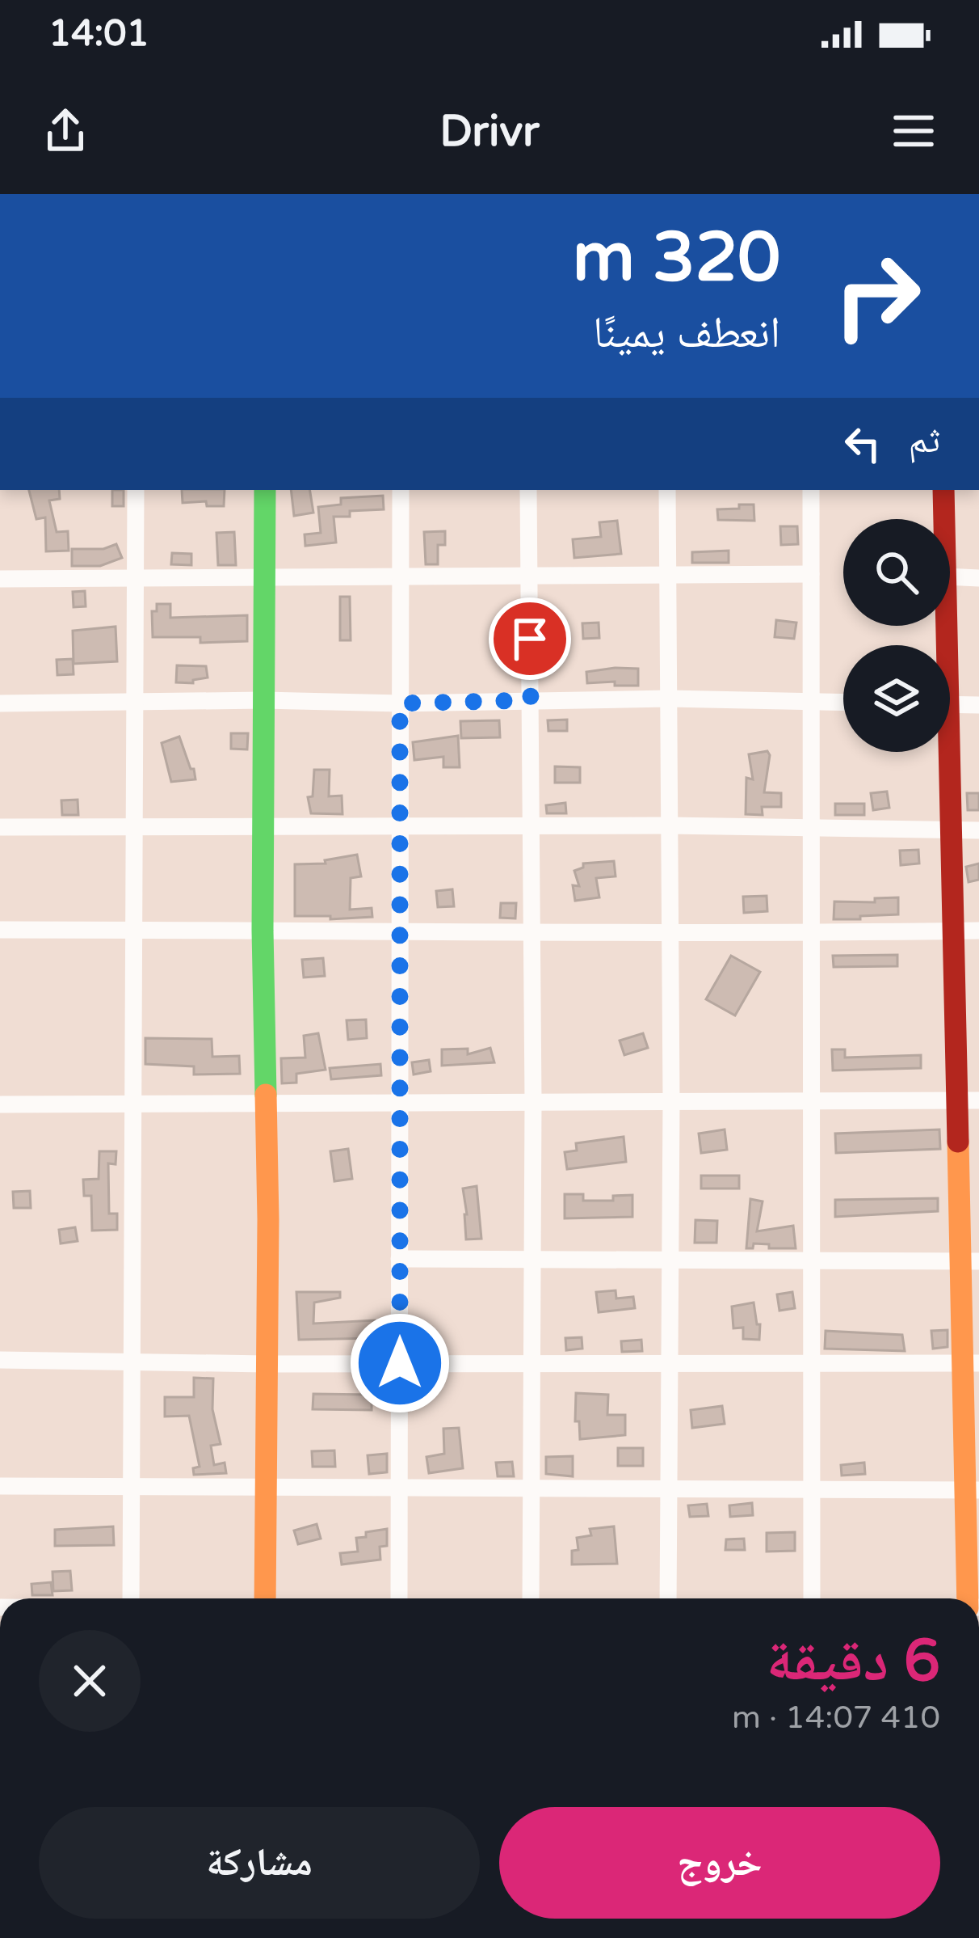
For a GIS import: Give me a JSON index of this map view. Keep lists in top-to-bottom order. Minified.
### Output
{"page":{"status":"14:01","header":"Drivr","turn":["320 m","انعطف يمينًا"],"then":"ثم","heading":["6 دقيقة","410 m · 14:07"],"buttons":["خروج","مشاركة"]}}
